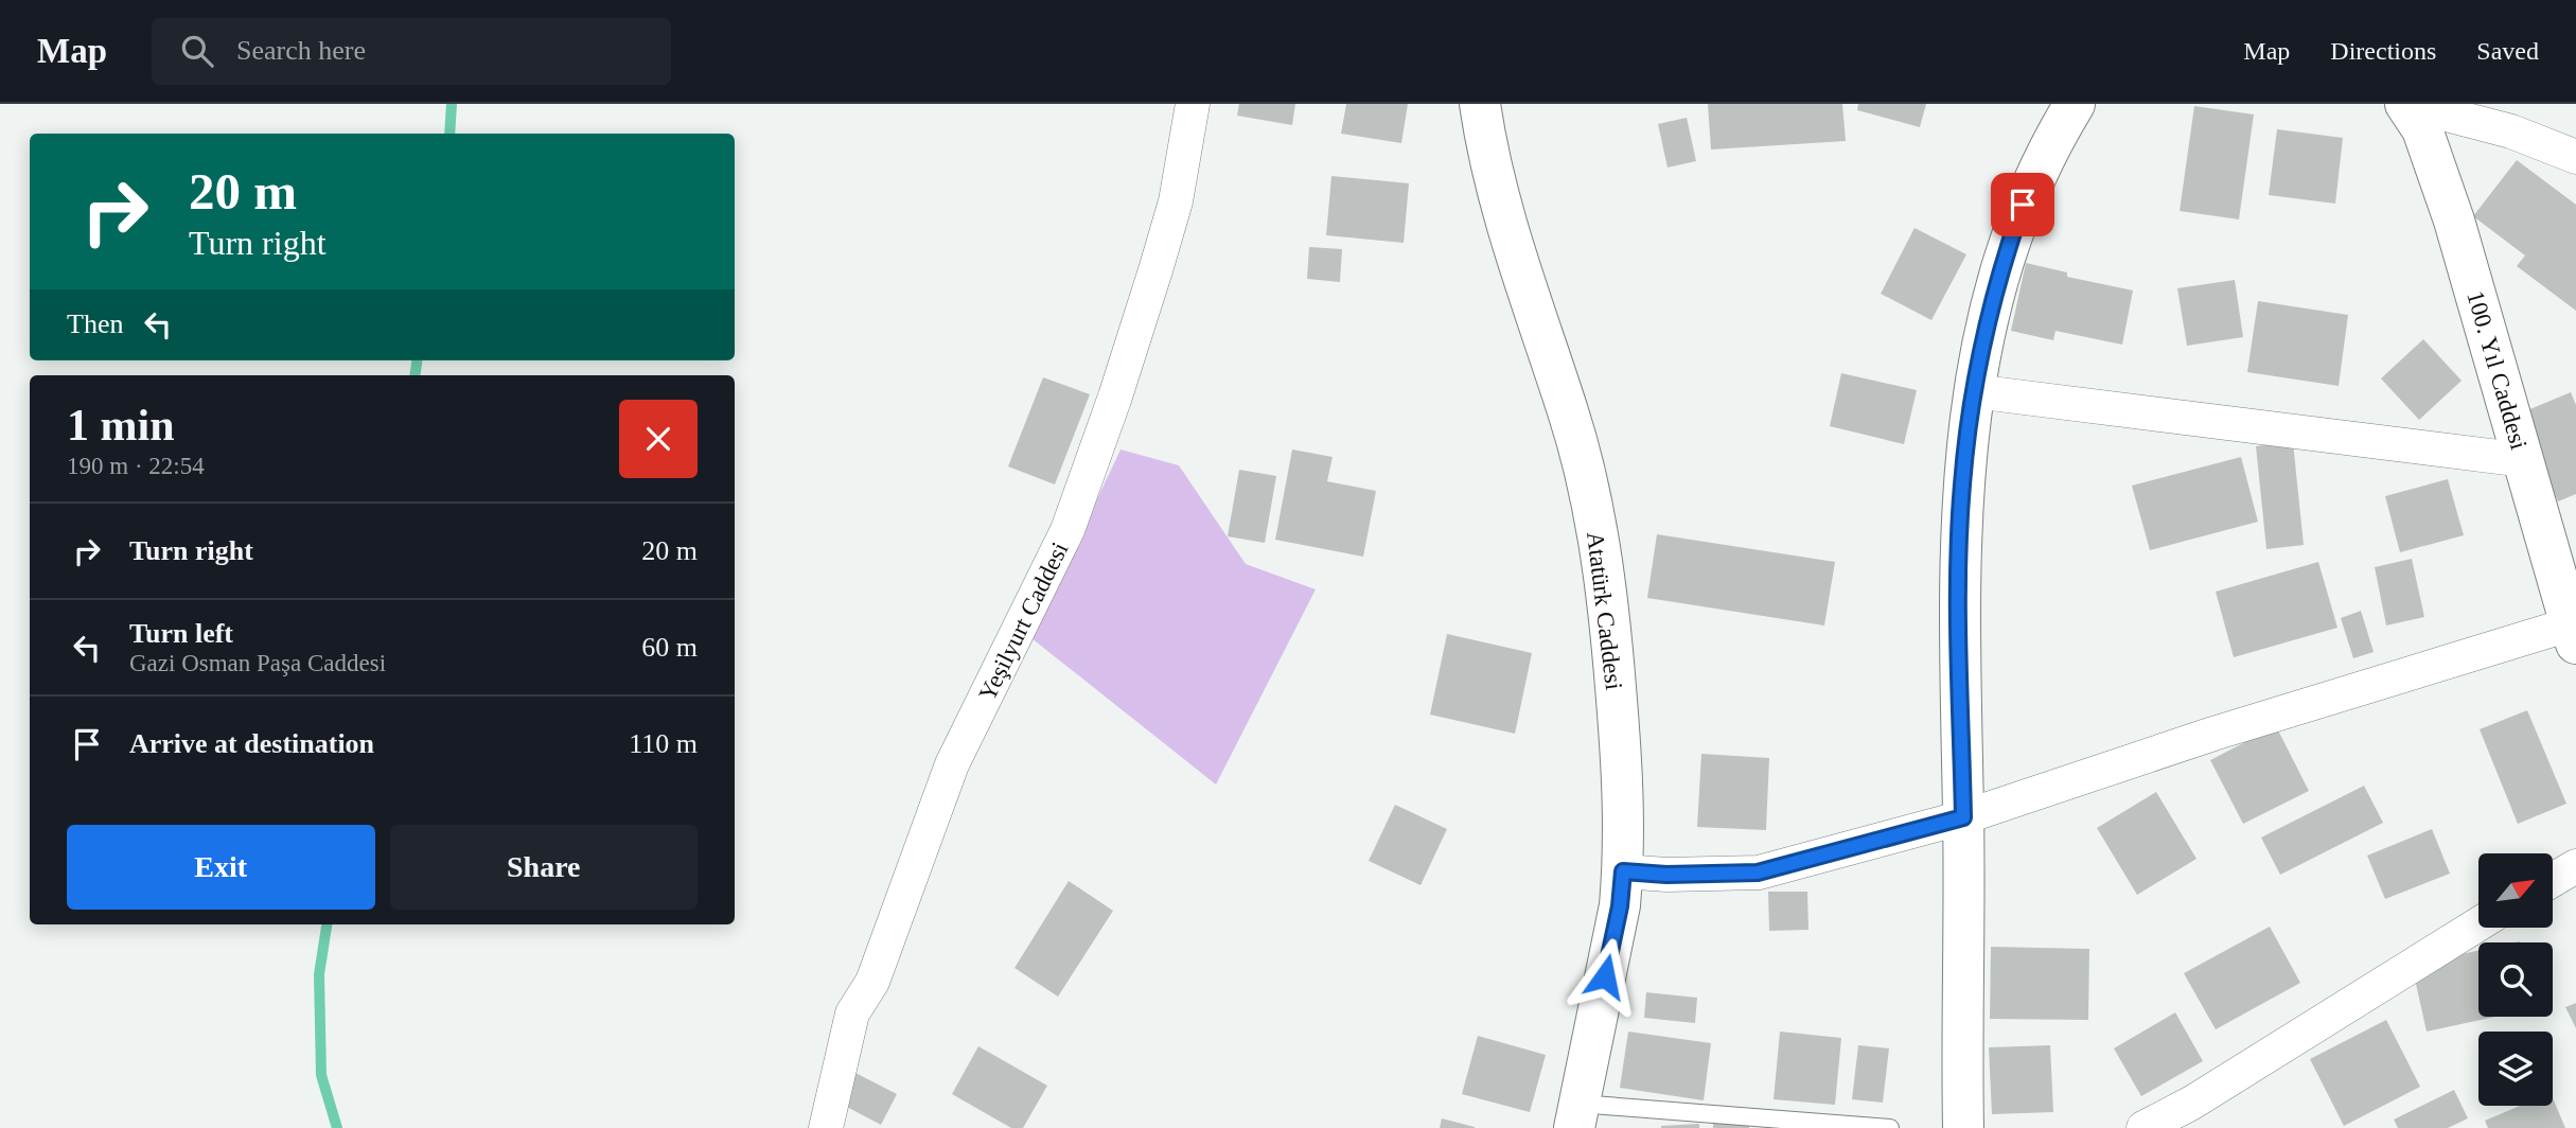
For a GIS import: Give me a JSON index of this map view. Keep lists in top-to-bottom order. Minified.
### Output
{"streets":{"street":["100. Yıl Caddesi","Atatürk Caddesi","Yeşilyurt Caddesi"]},"north":"top right","page":{"header":"Map","search":"Search here","nav":["Map","Directions","Saved"],"turn":["20 m","Turn right"],"then":"Then","heading":["1 min","190 m · 22:54"],"list":[{"name":"Turn right","value":"20 m"},{"name":"Turn left","note":"Gazi Osman Paşa Caddesi","value":"60 m"},{"name":"Arrive at destination","value":"110 m"}],"buttons":["Exit","Share"]}}
